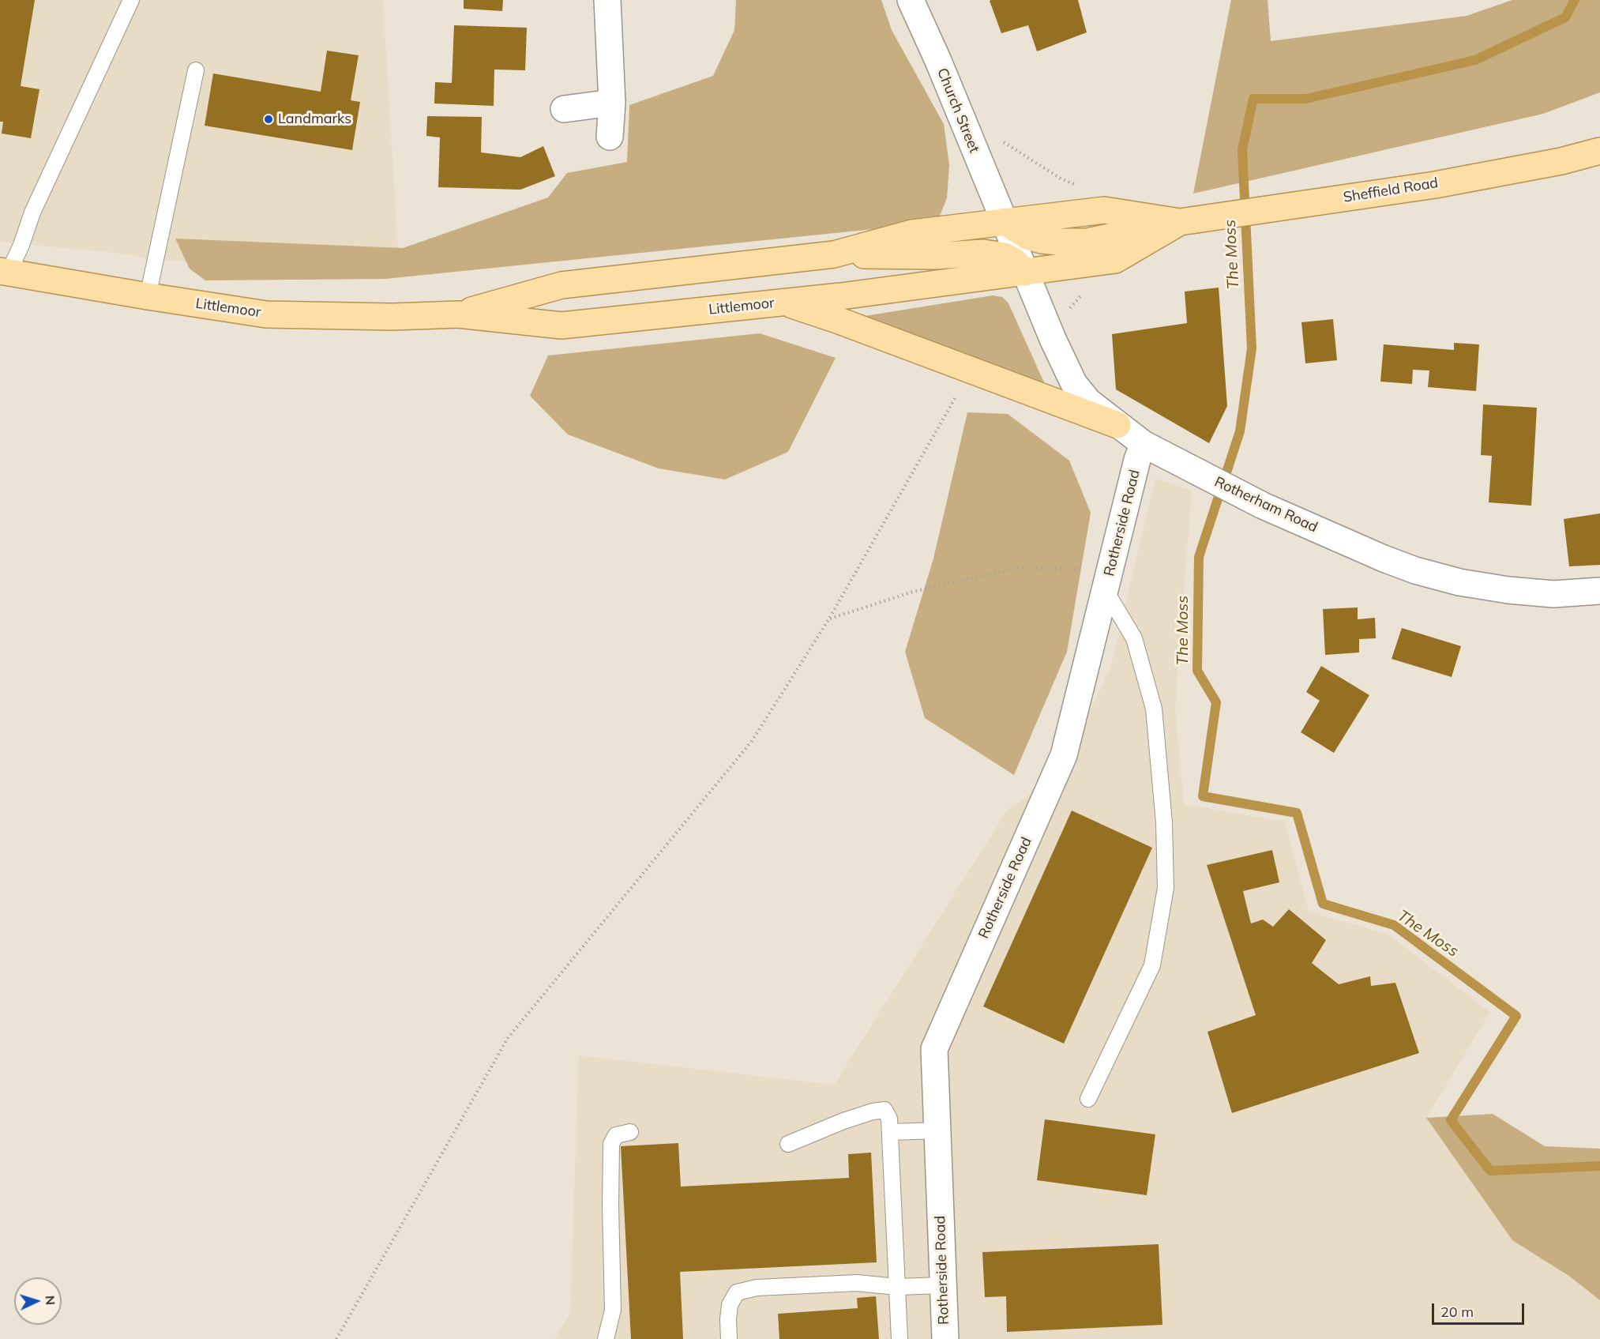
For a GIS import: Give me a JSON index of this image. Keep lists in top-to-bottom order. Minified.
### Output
{"streets":{"main road":["Sheffield Road","Littlemoor"],"street":["Church Street","Rotherham Road","Rotherside Road"]},"crossings":[["Church Street","Sheffield Road"],["Church Street","Littlemoor"],["Church Street","Rotherham Road"],["Sheffield Road","Littlemoor"],["Sheffield Road","Rotherham Road"],["Littlemoor","Rotherham Road"],["Rotherham Road","Rotherside Road"]],"water":["The Moss"],"places":["Landmarks"],"scale_bar":"20 m","north":"right"}
